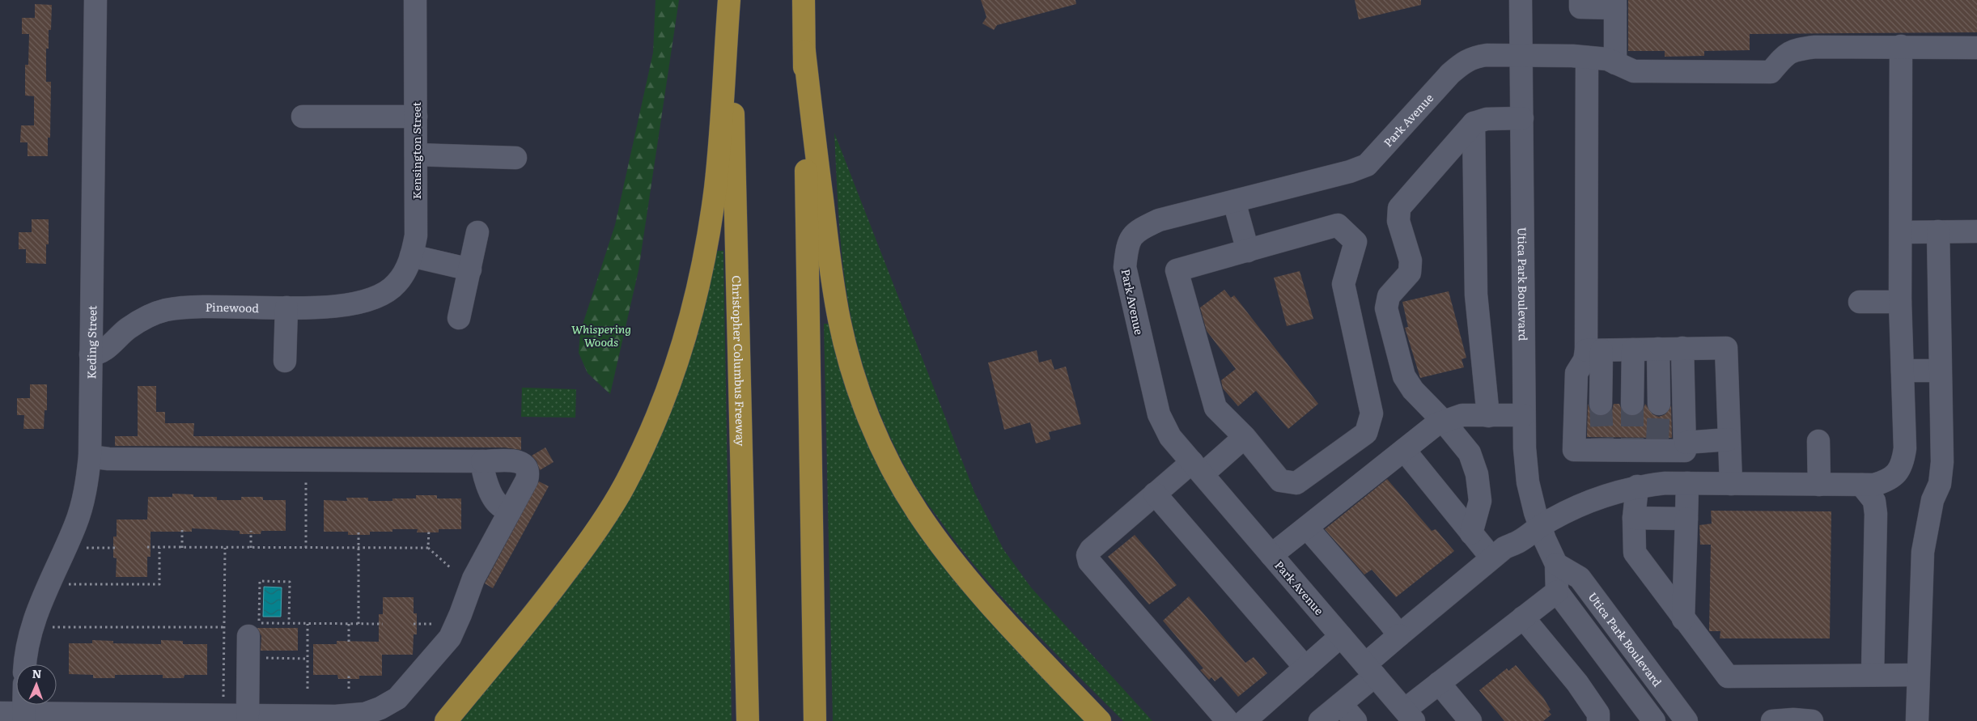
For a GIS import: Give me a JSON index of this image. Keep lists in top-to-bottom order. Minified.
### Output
{"streets":{"highway":["Christopher Columbus Freeway"],"street":["Park Avenue","Kensington Street","Utica Park Boulevard","Pinewood","Keding Street"]},"crossings":[["Park Avenue","Utica Park Boulevard"],["Kensington Street","Pinewood"],["Pinewood","Keding Street"]],"parks":["Whispering Woods"],"north":"top"}
